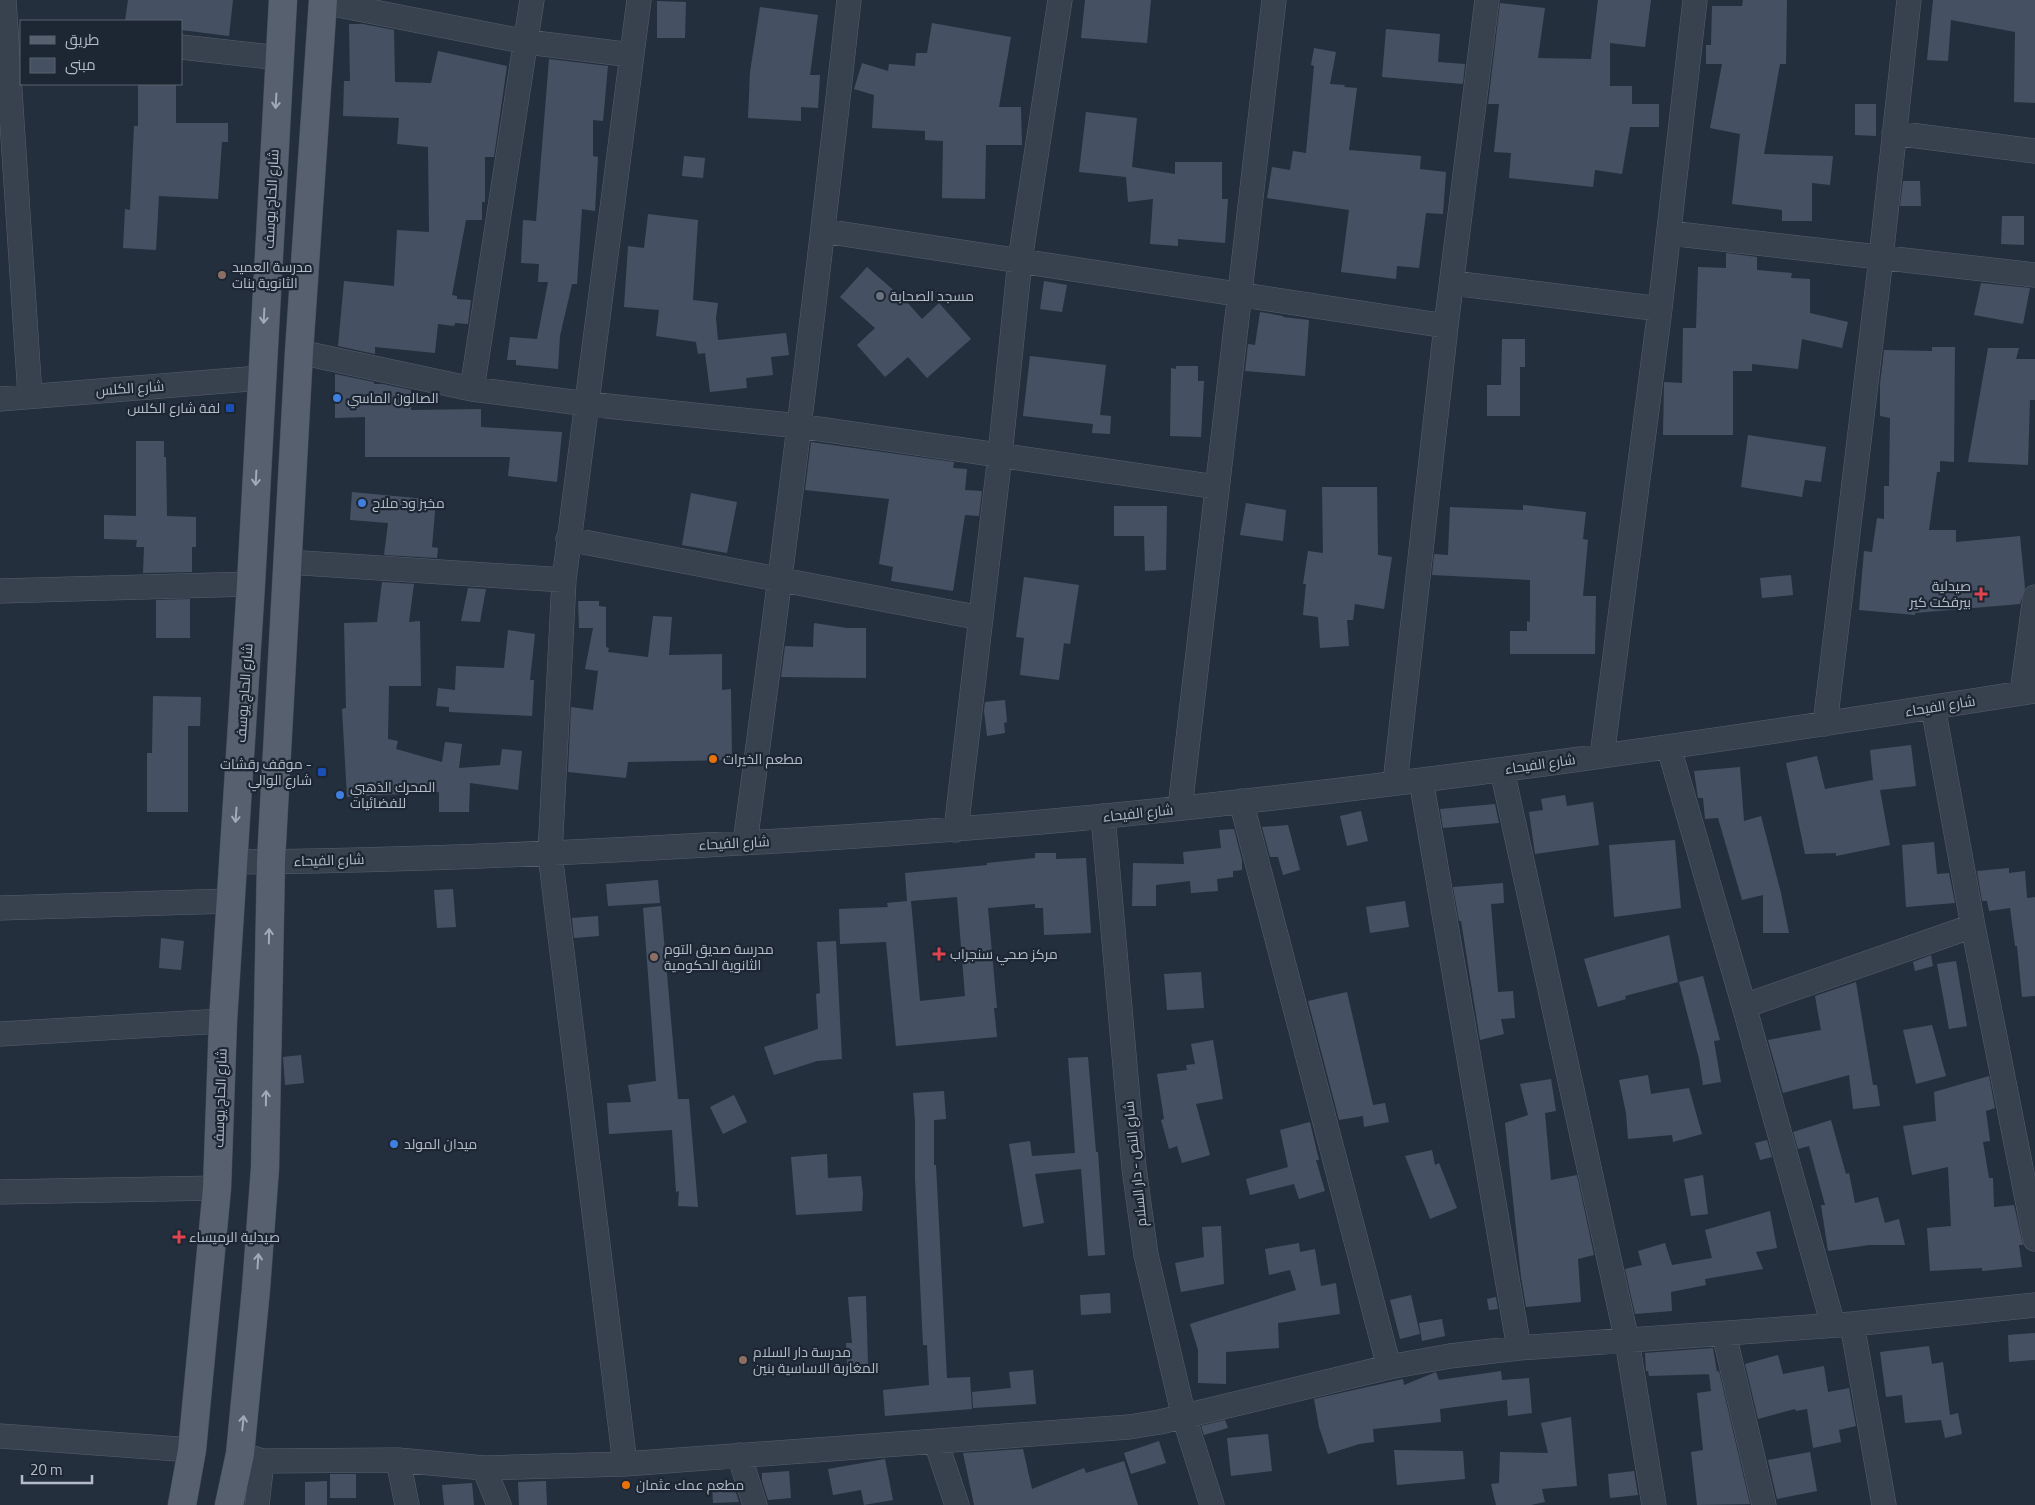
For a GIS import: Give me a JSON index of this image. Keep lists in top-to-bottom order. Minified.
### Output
{"streets":{"main road":["شارع الحاج يوسف"],"street":["شارع الكلس","شارع الفيحاء","شارع النص - دار السلام"]},"crossings":[["شارع الحاج يوسف","شارع الكلس"],["شارع الحاج يوسف","شارع الفيحاء"],["شارع الفيحاء","شارع النص - دار السلام"]],"places":{"other":["مدرسة العميد الثانوية بنات","مسجد الصحابة","الصالون الماسي","مخبز ود ملاح","مطعم الخيرات","المحرك الذهبي للفضائيات","مدرسة صديق التوم الثانوية الحكومية","ميدان المولد","مدرسة دار السلام المغاربة الاساسية بنين","مطعم عمك عثمان"],"transit":["لفة شارع الكلس","موقف رقشات - شارع الوالي"],"health":["صيدلية بيرفكت كير","مركز صحي سنجراب","صيدلية الرميساء"]},"legend":["طريق","مبنى"],"scale_bar":"20 m"}
